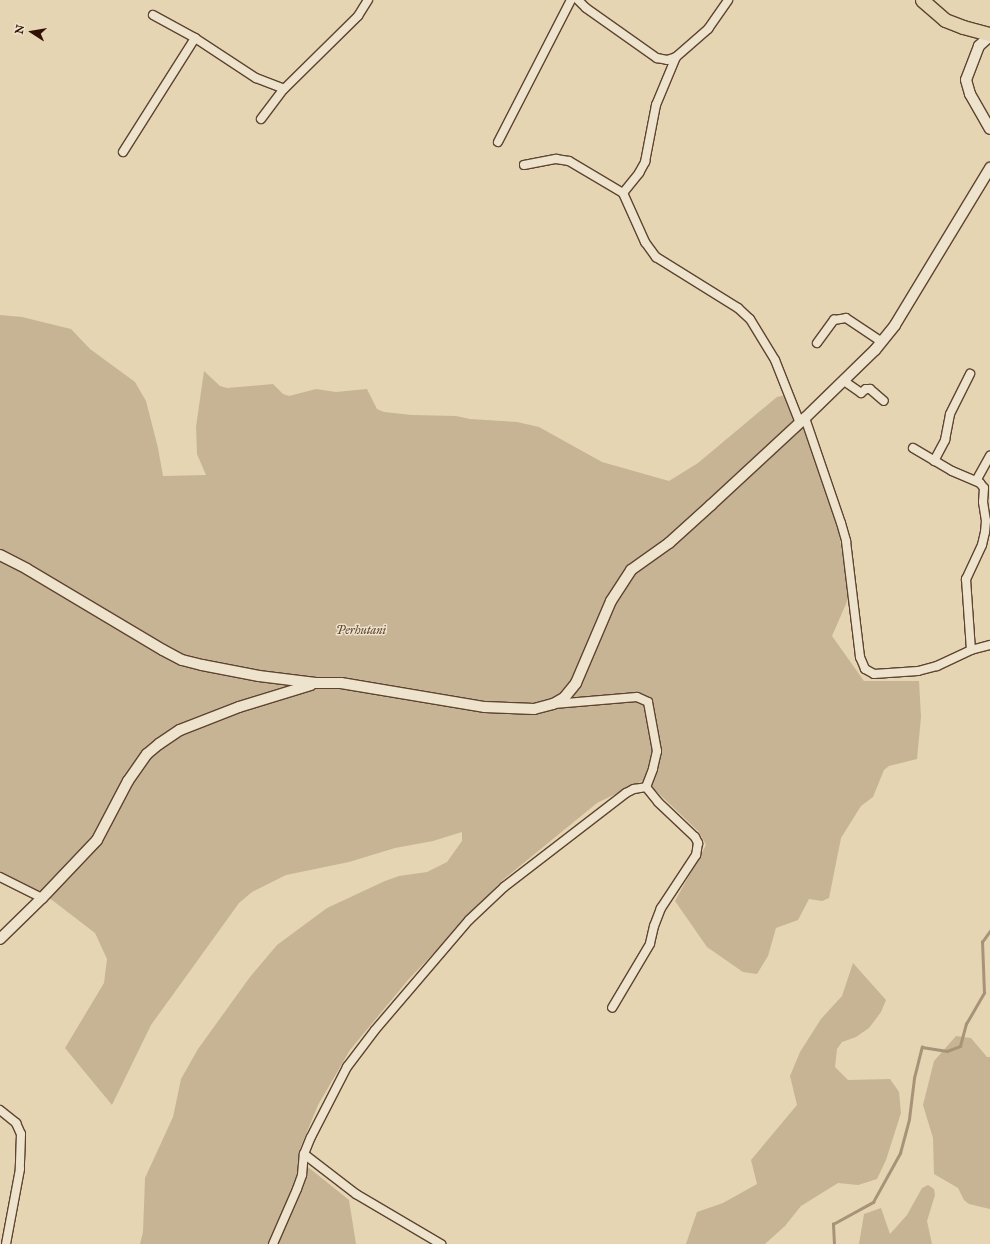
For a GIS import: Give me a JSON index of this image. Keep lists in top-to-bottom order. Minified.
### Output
{"parks":["Perhutani"],"north":"left"}
